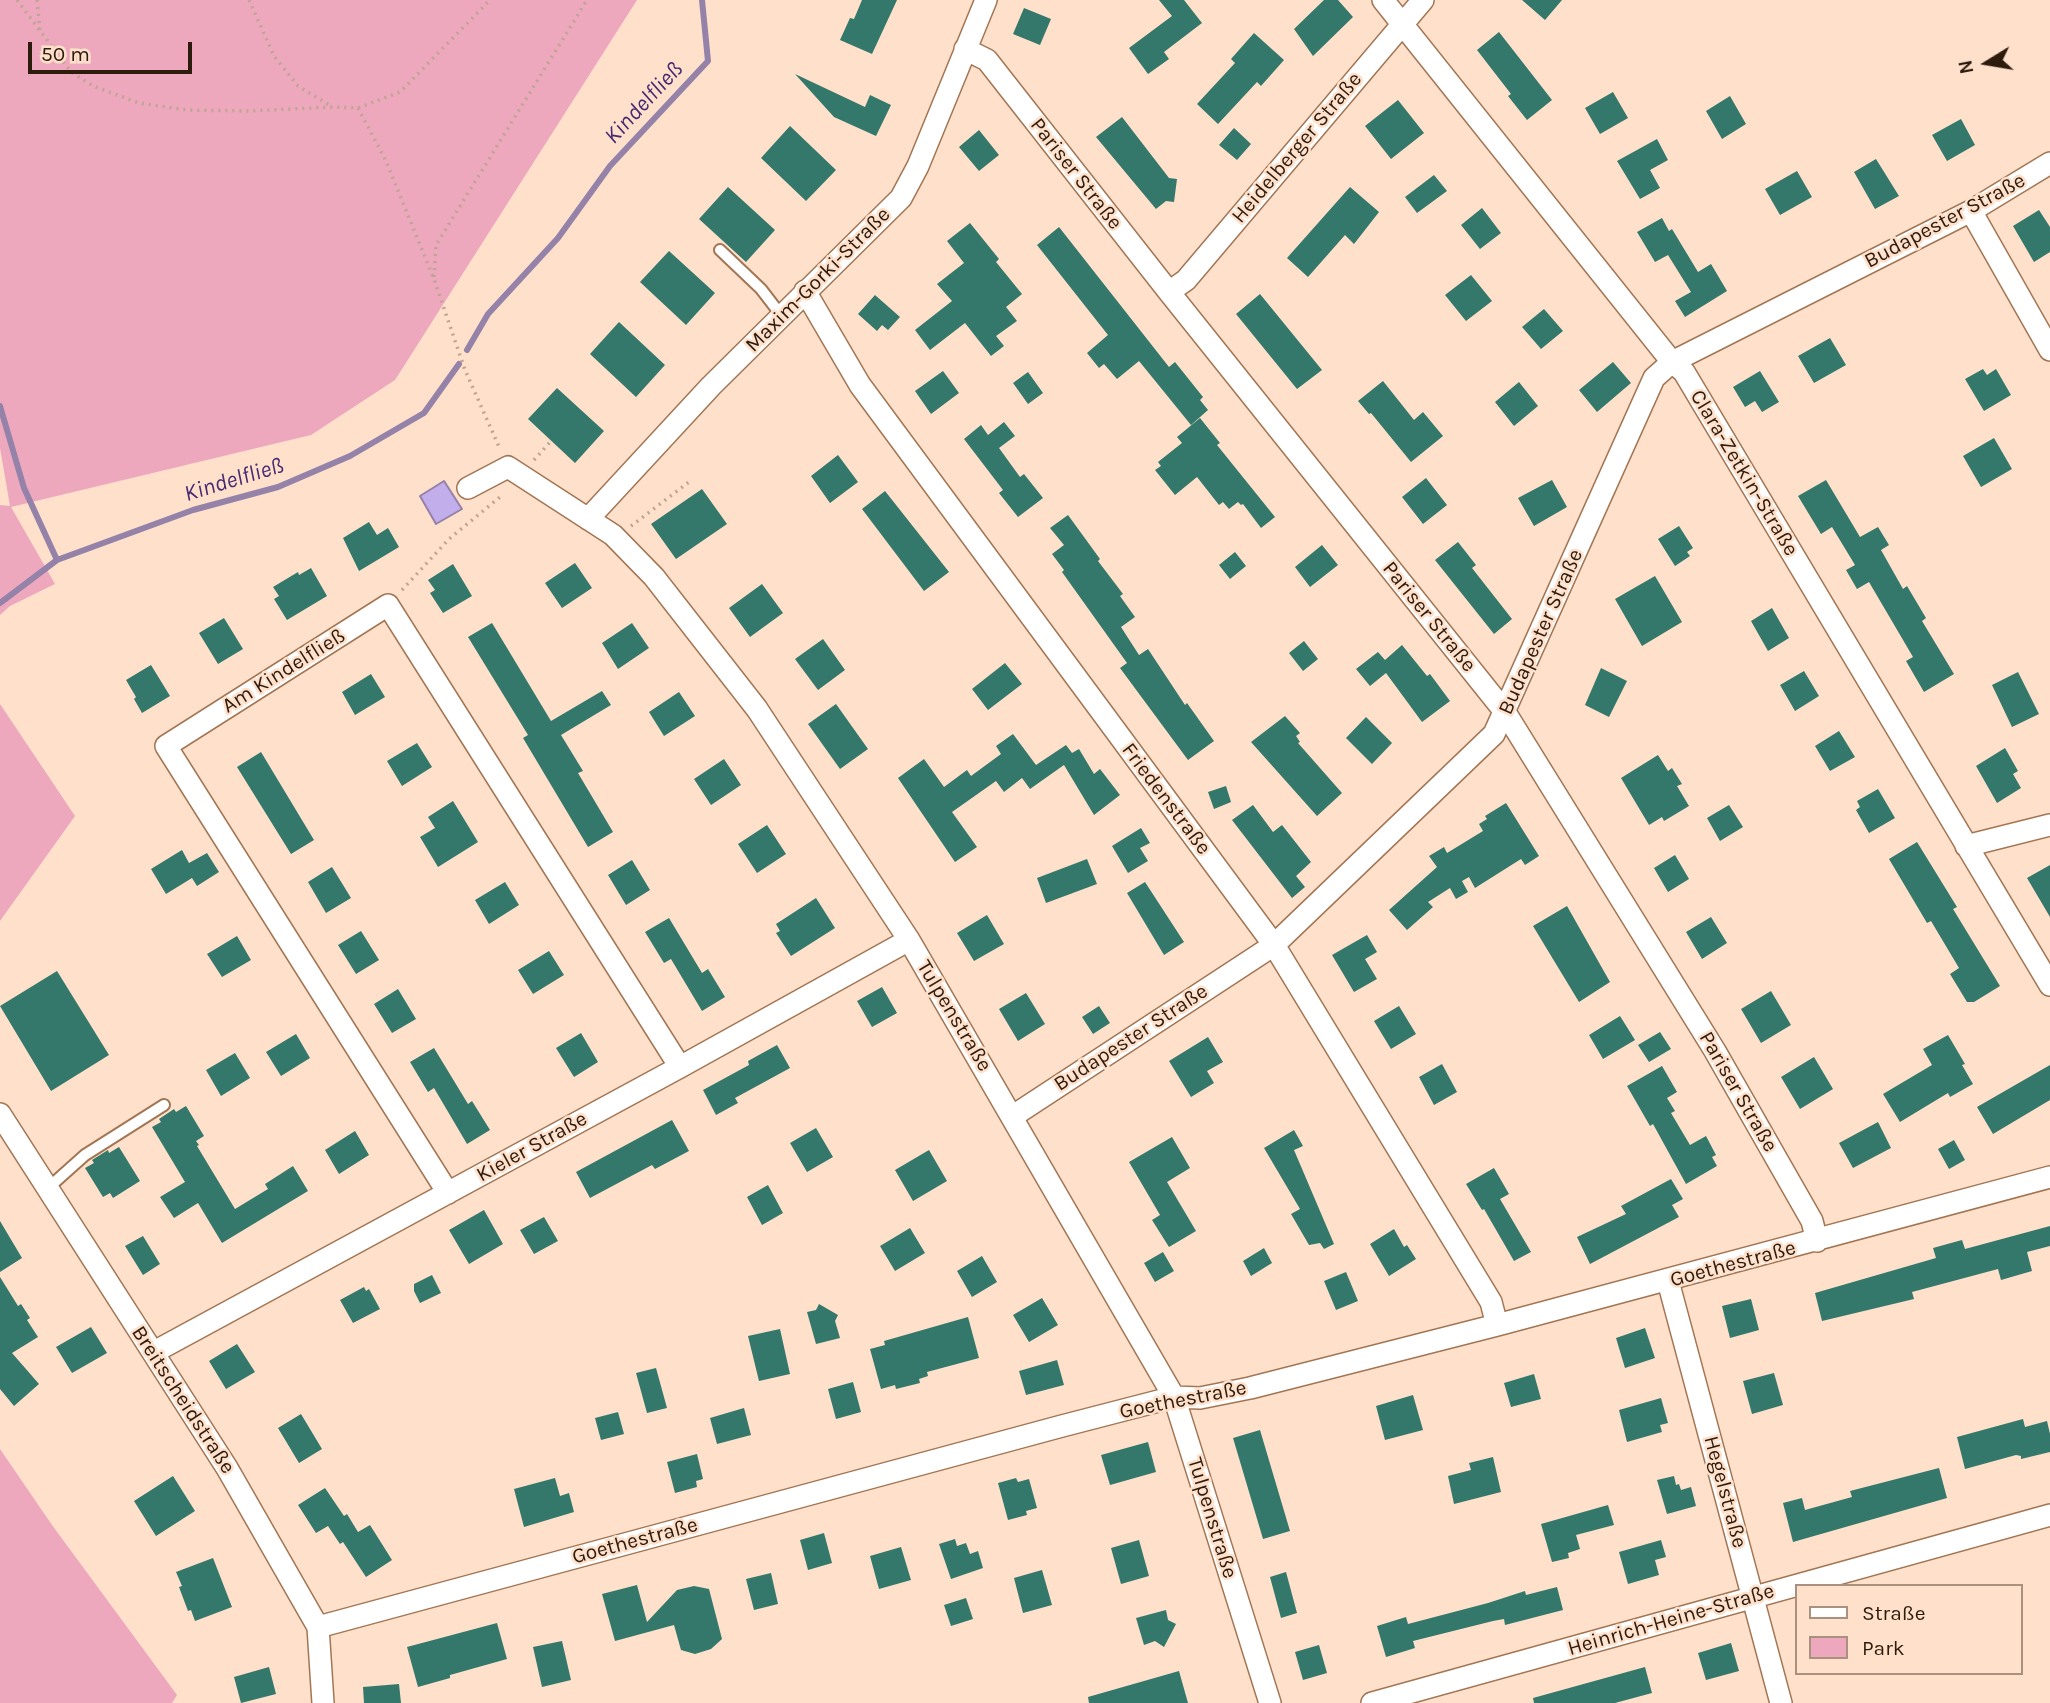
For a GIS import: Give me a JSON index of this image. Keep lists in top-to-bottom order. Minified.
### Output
{"streets":{"street":["Heidelberger Straße","Pariser Straße","Budapester Straße","Maxim-Gorki-Straße","Clara-Zetkin-Straße","Am Kindelfließ","Friedenstraße","Tulpenstraße","Kieler Straße","Goethestraße","Breitscheidstraße","Hegelstraße","Heinrich-Heine-Straße"]},"crossings":[["Heidelberger Straße","Pariser Straße"],["Heidelberger Straße","Clara-Zetkin-Straße"],["Pariser Straße","Budapester Straße"],["Pariser Straße","Maxim-Gorki-Straße"],["Pariser Straße","Goethestraße"],["Budapester Straße","Clara-Zetkin-Straße"],["Budapester Straße","Friedenstraße"],["Budapester Straße","Tulpenstraße"],["Maxim-Gorki-Straße","Friedenstraße"],["Maxim-Gorki-Straße","Tulpenstraße"],["Am Kindelfließ","Kieler Straße"],["Friedenstraße","Goethestraße"],["Tulpenstraße","Kieler Straße"],["Tulpenstraße","Goethestraße"],["Kieler Straße","Breitscheidstraße"],["Goethestraße","Breitscheidstraße"],["Goethestraße","Hegelstraße"],["Hegelstraße","Heinrich-Heine-Straße"]],"water":["Kindelfließ"],"legend":["Straße","Park"],"scale_bar":"50 m","north":"left"}
